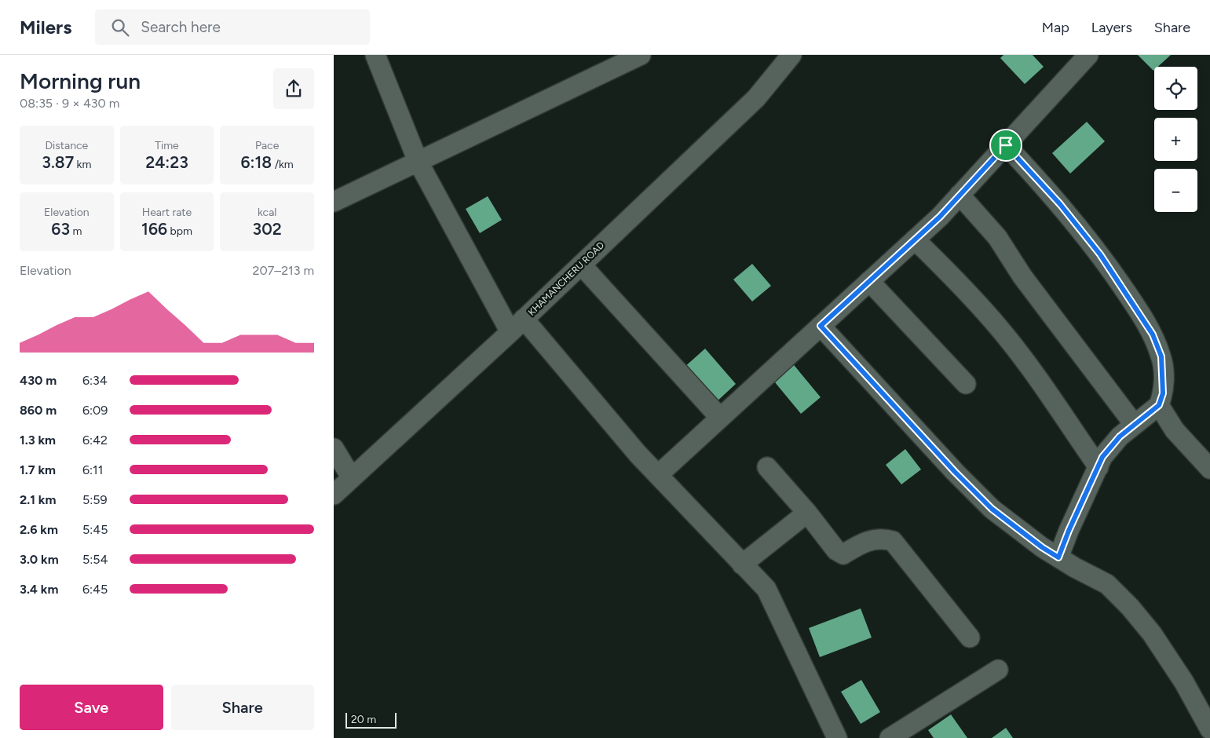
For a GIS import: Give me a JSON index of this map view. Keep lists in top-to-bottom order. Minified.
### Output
{"streets":{"street":["KHAMANCHERU ROAD"]},"scale_bar":"20 m","page":{"header":"Milers","search":"Search here","nav":["Map","Layers","Share"],"heading":["Morning run","08:35 · 9 × 430 m"],"map_buttons":["+","−"],"stats":[["Distance","3.87 km"],["Time","24:23"],["Pace","6:18 /km"],["Elevation","63 m"],["Heart rate","166 bpm"],["kcal","302"]],"chart":["Elevation","207–213 m"],"list":[{"name":"430 m","note":"6:34"},{"name":"860 m","note":"6:09"},{"name":"1.3 km","note":"6:42"},{"name":"1.7 km","note":"6:11"},{"name":"2.1 km","note":"5:59"},{"name":"2.6 km","note":"5:45"},{"name":"3.0 km","note":"5:54"},{"name":"3.4 km","note":"6:45"}],"buttons":["Save","Share"],"scale":"20 m"}}
